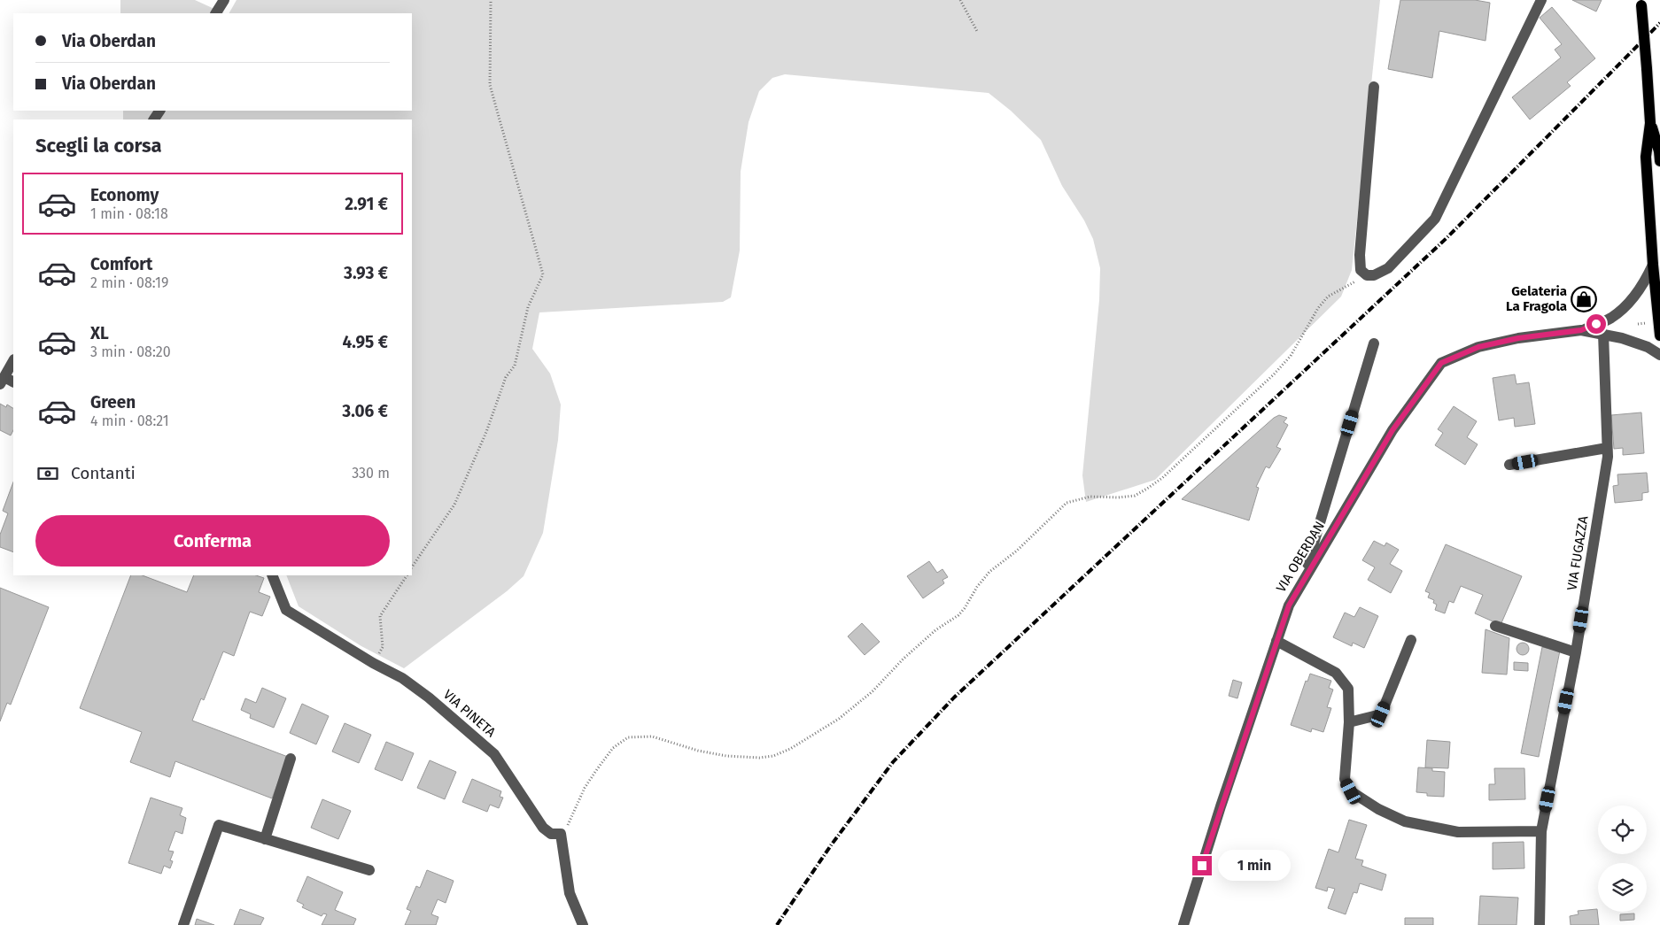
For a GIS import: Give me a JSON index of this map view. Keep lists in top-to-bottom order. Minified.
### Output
{"streets":{"street":["VIA FUGAZZA","VIA OBERDAN","VIA PINETA"]},"crossings":[["VIA FUGAZZA","VIA OBERDAN"]],"places":{"shop":["Gelateria La Fragola"]},"page":{"banner":["Via Oberdan","Via Oberdan"],"heading":"Scegli la corsa","list":[{"name":"Economy","note":"1 min · 08:18","value":"2.91 €"},{"name":"Comfort","note":"2 min · 08:19","value":"3.93 €"},{"name":"XL","note":"3 min · 08:20","value":"4.95 €"},{"name":"Green","note":"4 min · 08:21","value":"3.06 €"}],"pay":["Contanti","330 m"],"buttons":"Conferma","bubble":"1 min"}}
